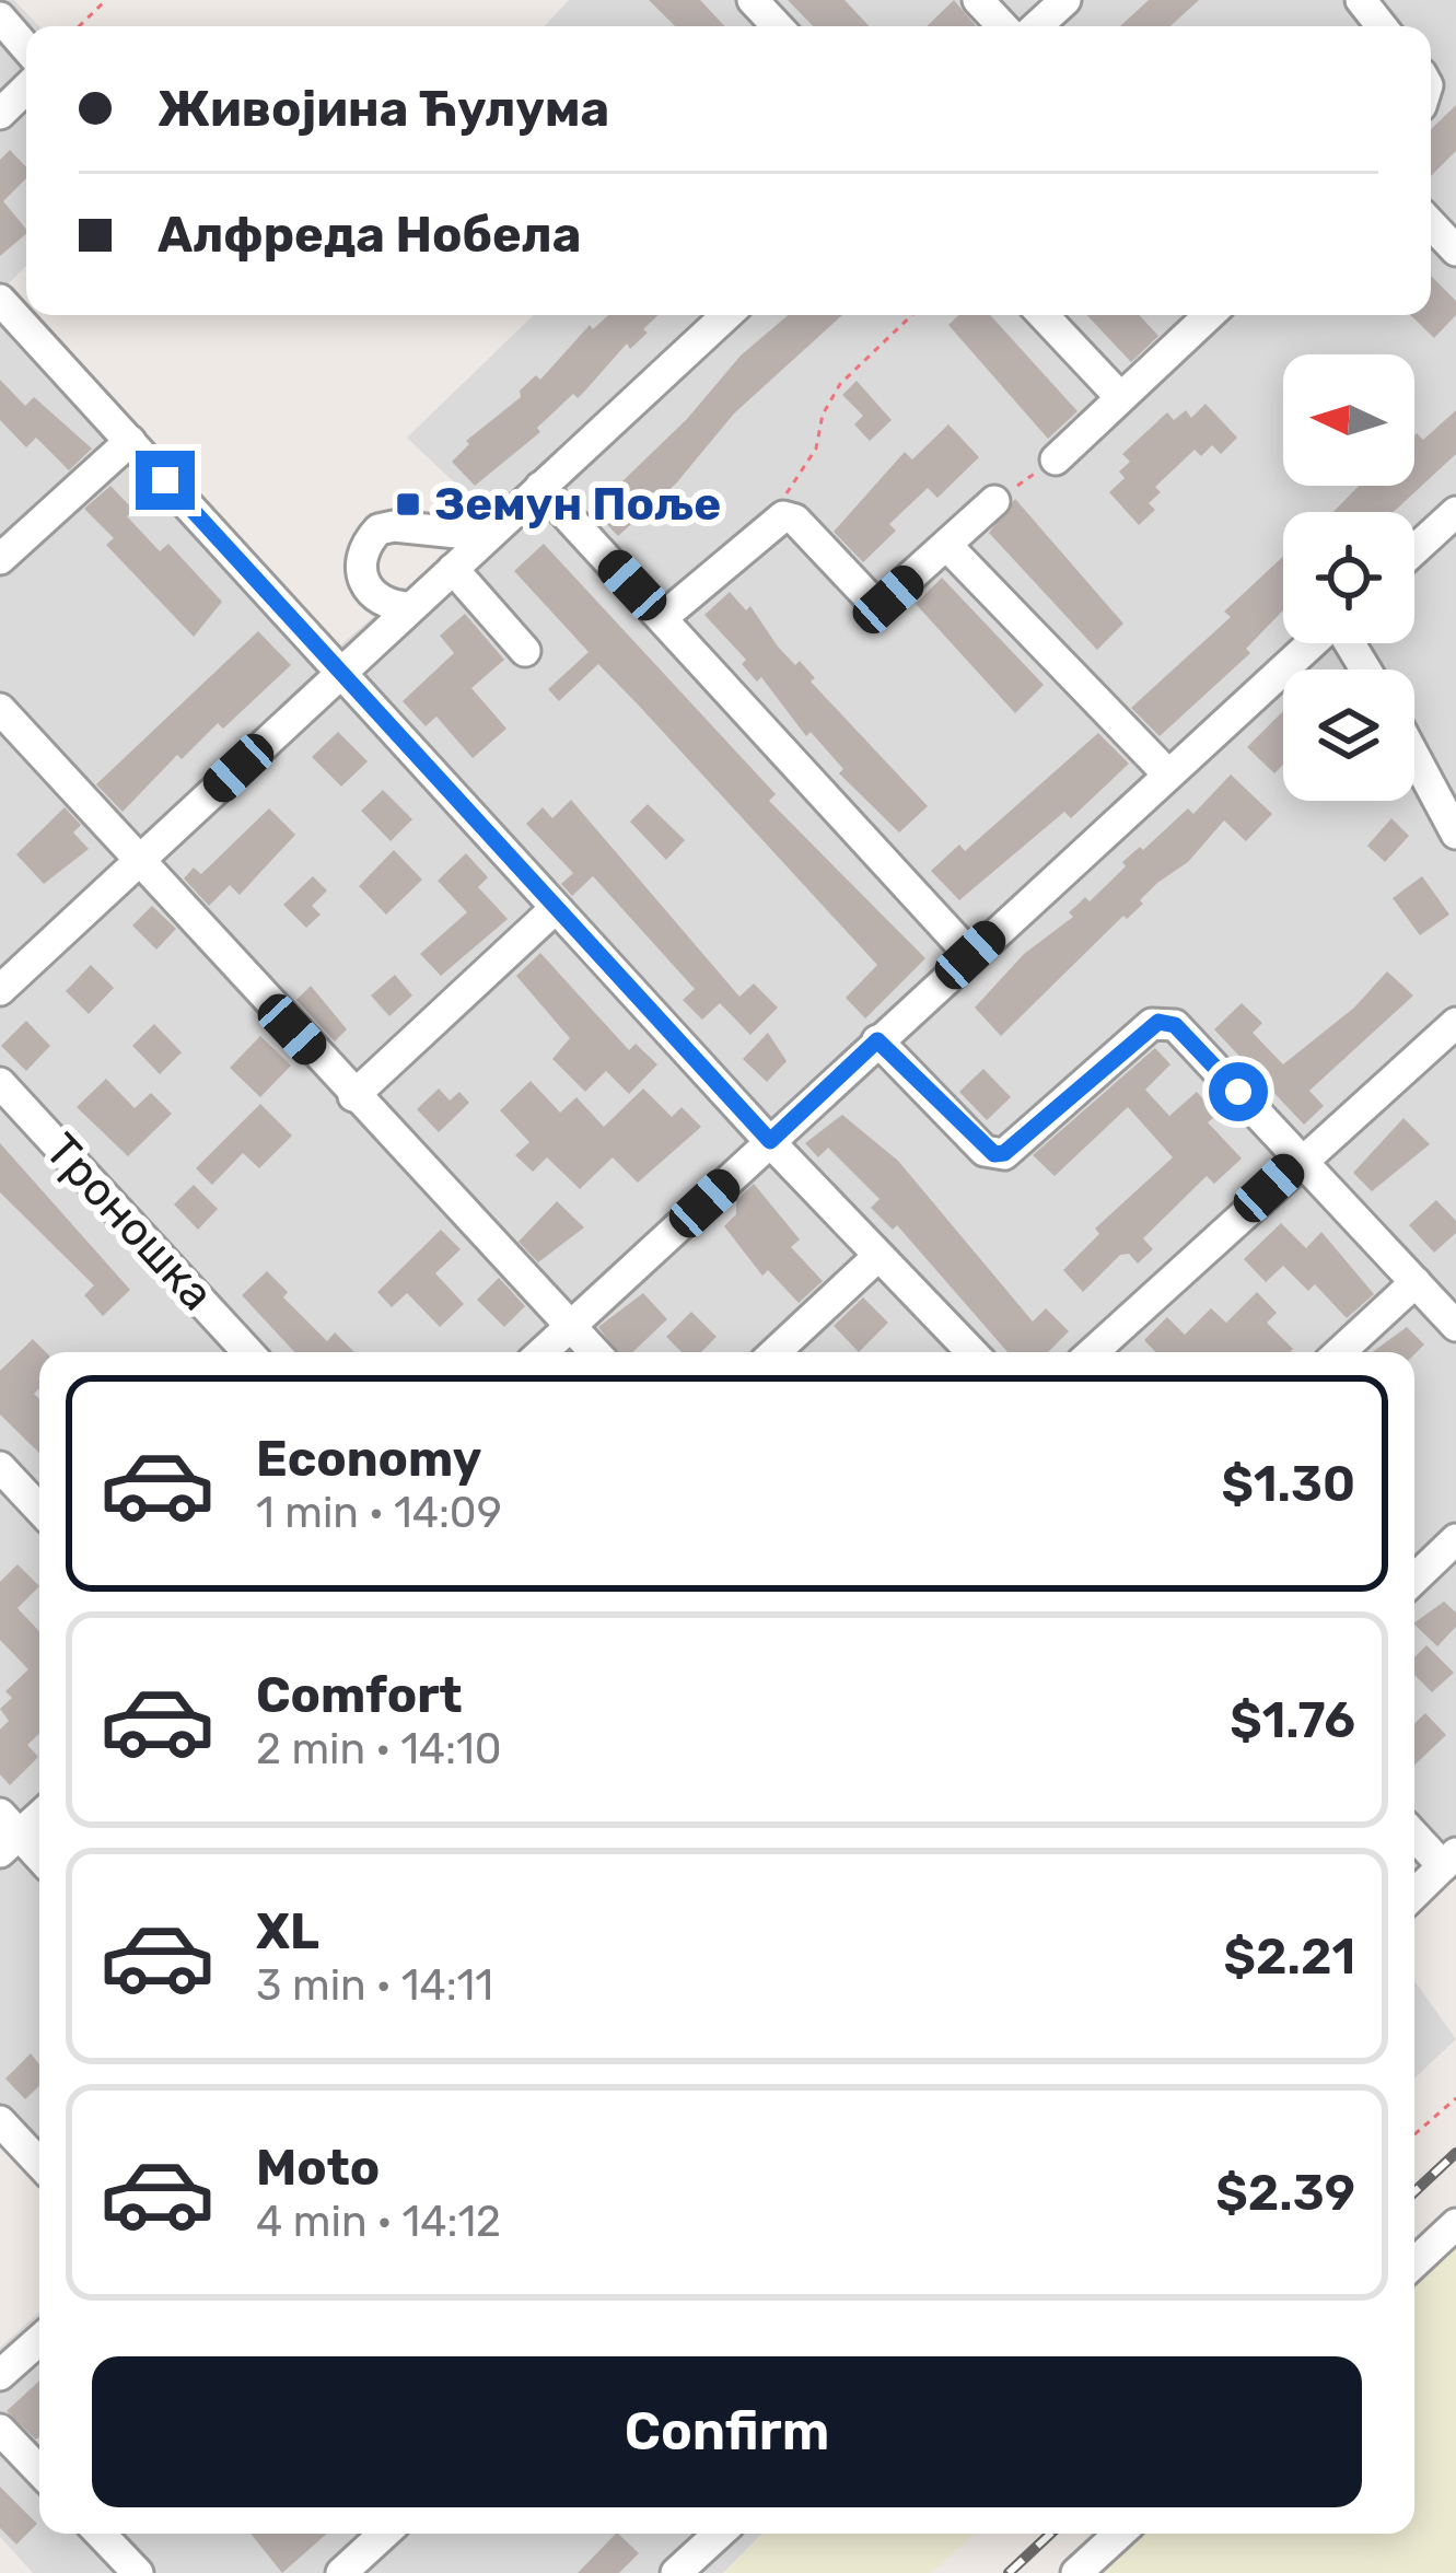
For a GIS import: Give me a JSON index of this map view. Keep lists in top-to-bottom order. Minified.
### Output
{"streets":{"street":["Троношка"]},"places":{"transit":["Земун Поље"]},"north":"left","page":{"banner":["Живојина Ћулума","Алфреда Нобела"],"list":[{"name":"Economy","note":"1 min · 14:09","value":"$1.30"},{"name":"Comfort","note":"2 min · 14:10","value":"$1.76"},{"name":"XL","note":"3 min · 14:11","value":"$2.21"},{"name":"Moto","note":"4 min · 14:12","value":"$2.39"}],"buttons":"Confirm"}}
